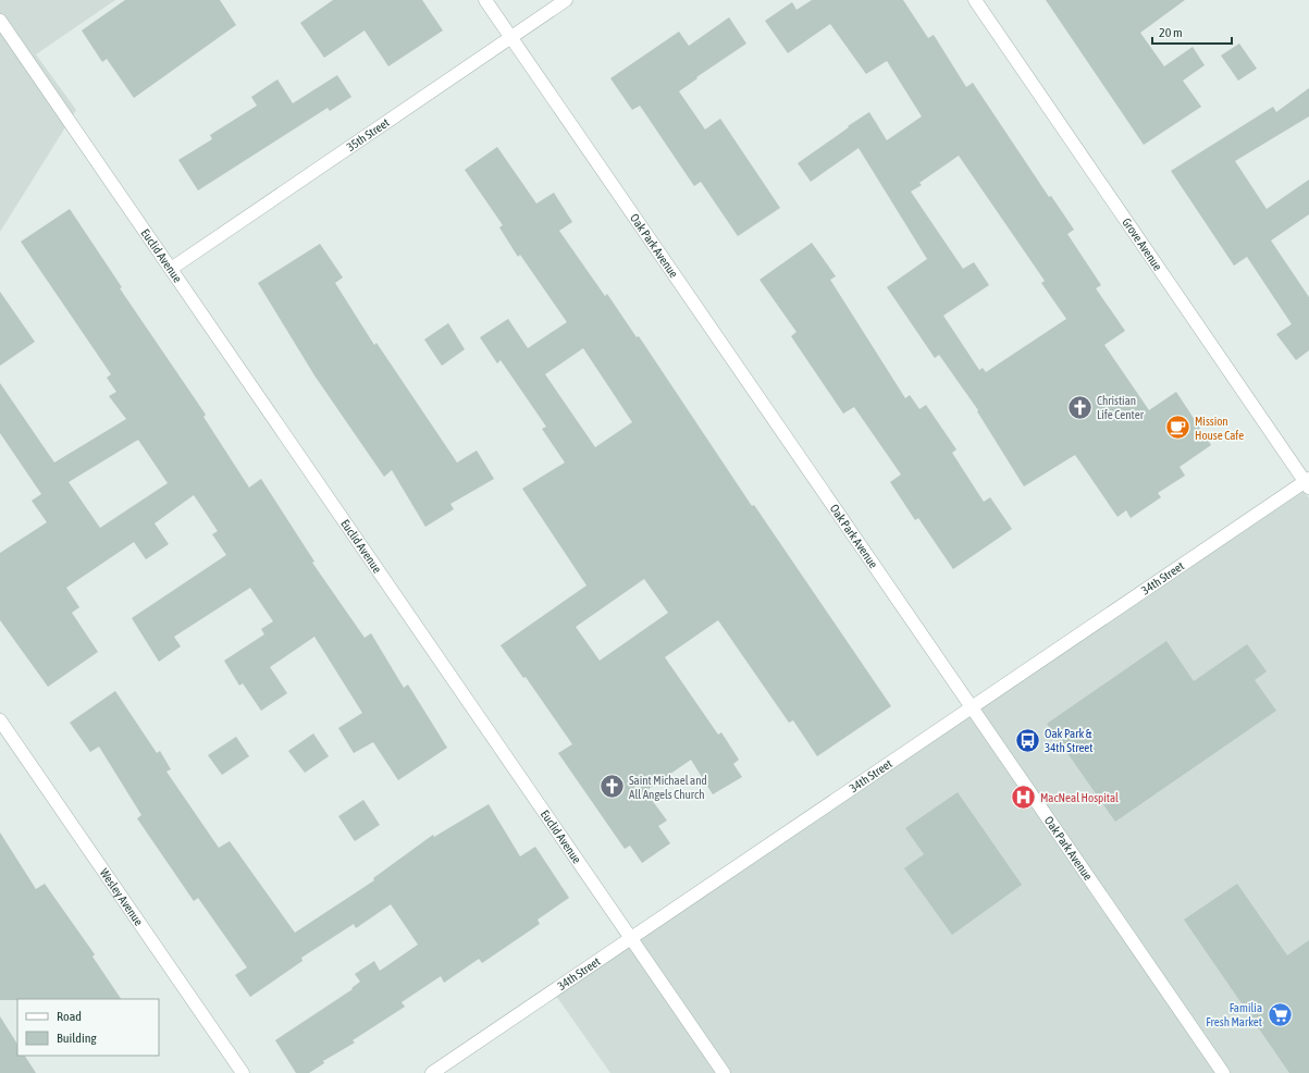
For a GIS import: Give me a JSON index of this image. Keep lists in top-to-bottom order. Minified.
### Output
{"streets":{"street":["35th Street","Grove Avenue","Oak Park Avenue","Euclid Avenue","34th Street","Wesley Avenue"]},"crossings":[["35th Street","Oak Park Avenue"],["35th Street","Euclid Avenue"],["Grove Avenue","34th Street"],["Oak Park Avenue","34th Street"],["Euclid Avenue","34th Street"]],"places":{"church":["Christian Life Center","Saint Michael and All Angels Church"],"cafe":["Mission House Cafe"],"bus stop":["Oak Park & 34th Street"],"hospital":["MacNeal Hospital"],"supermarket":["Familia Fresh Market"]},"legend":["Road","Building"],"scale_bar":"20 m"}
